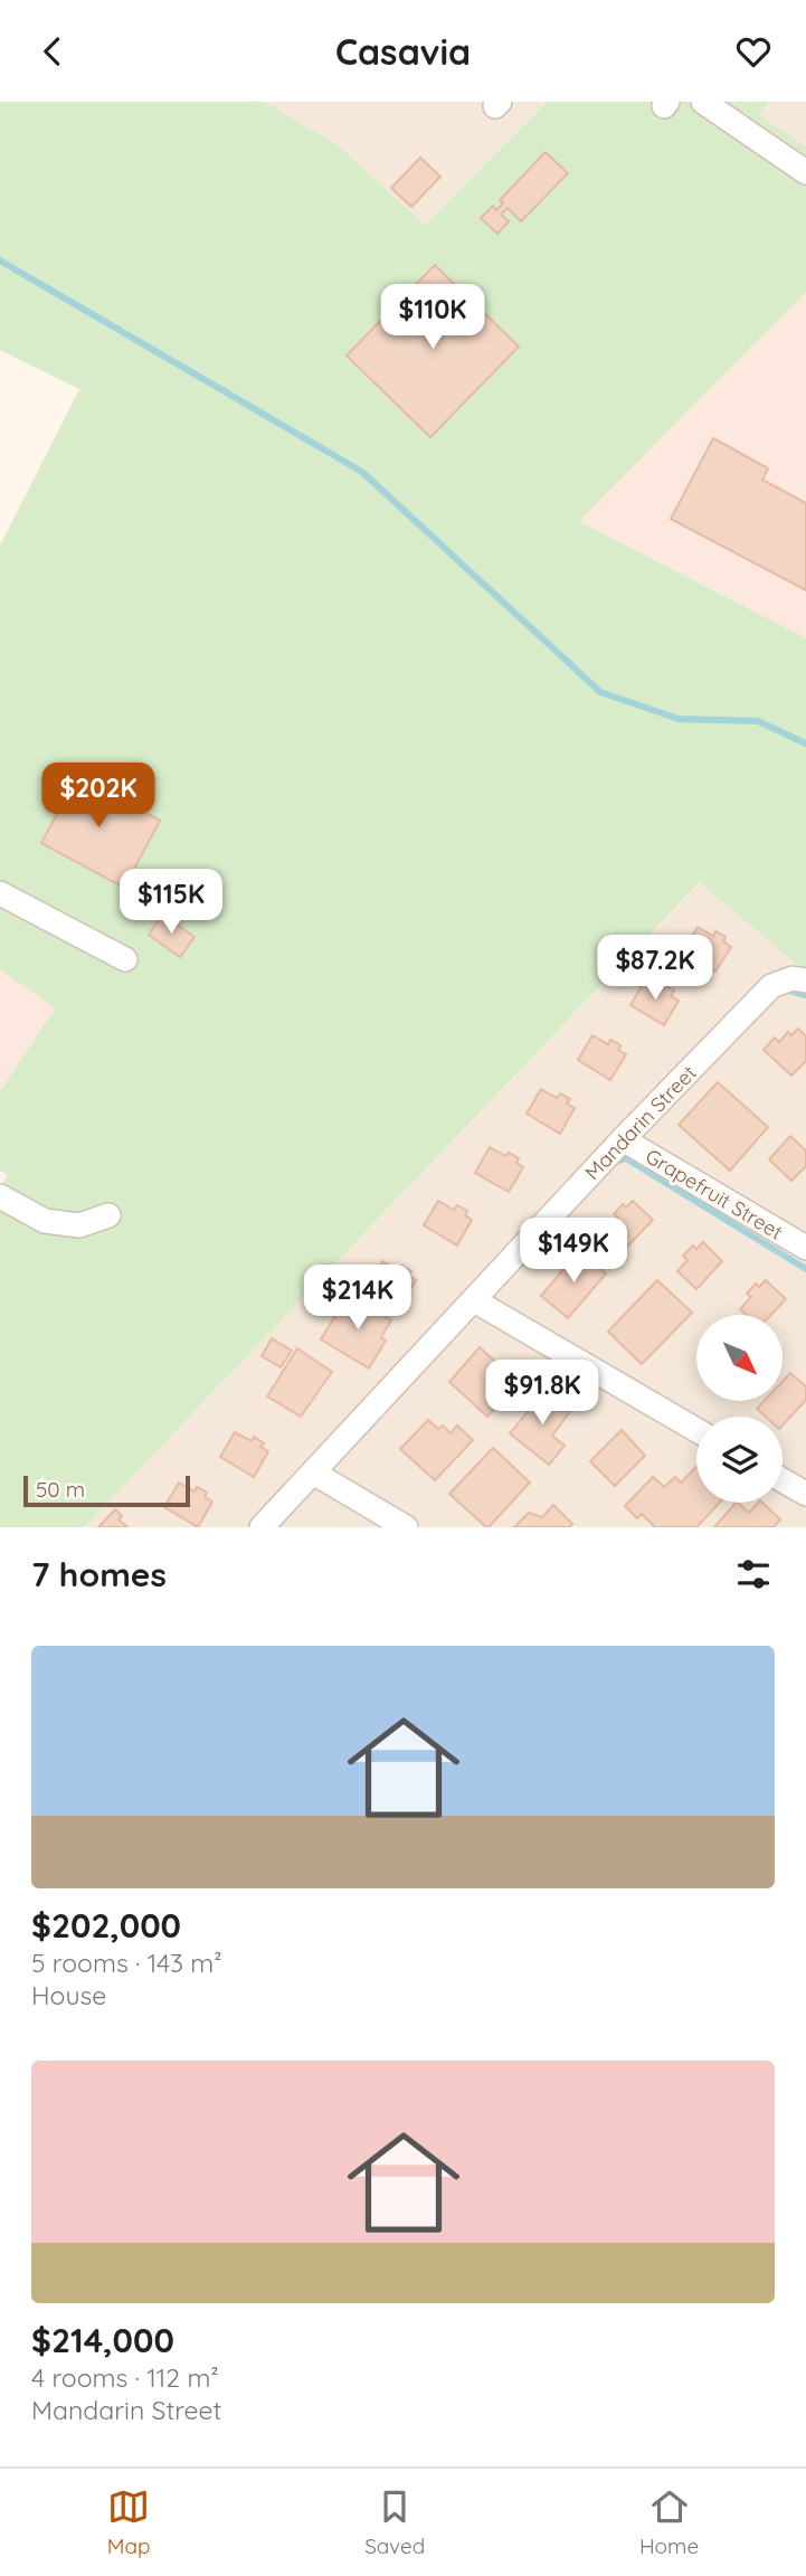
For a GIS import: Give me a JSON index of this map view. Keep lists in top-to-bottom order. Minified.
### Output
{"streets":{"street":["Mandarin Street","Grapefruit Street"]},"crossings":[["Mandarin Street","Grapefruit Street"]],"scale_bar":"50 m","north":"bottom right","page":{"header":"Casavia","price":["$110K","$202K","$115K","$87.2K","$149K","$214K","$91.8K"],"scale":"50 m","heading":"7 homes","list":[{"name":"$202,000","note":"5 rooms · 143 m² · House"},{"name":"$214,000","note":"4 rooms · 112 m² · Mandarin Street"}],"tabs":["Map","Saved","Home"]}}
